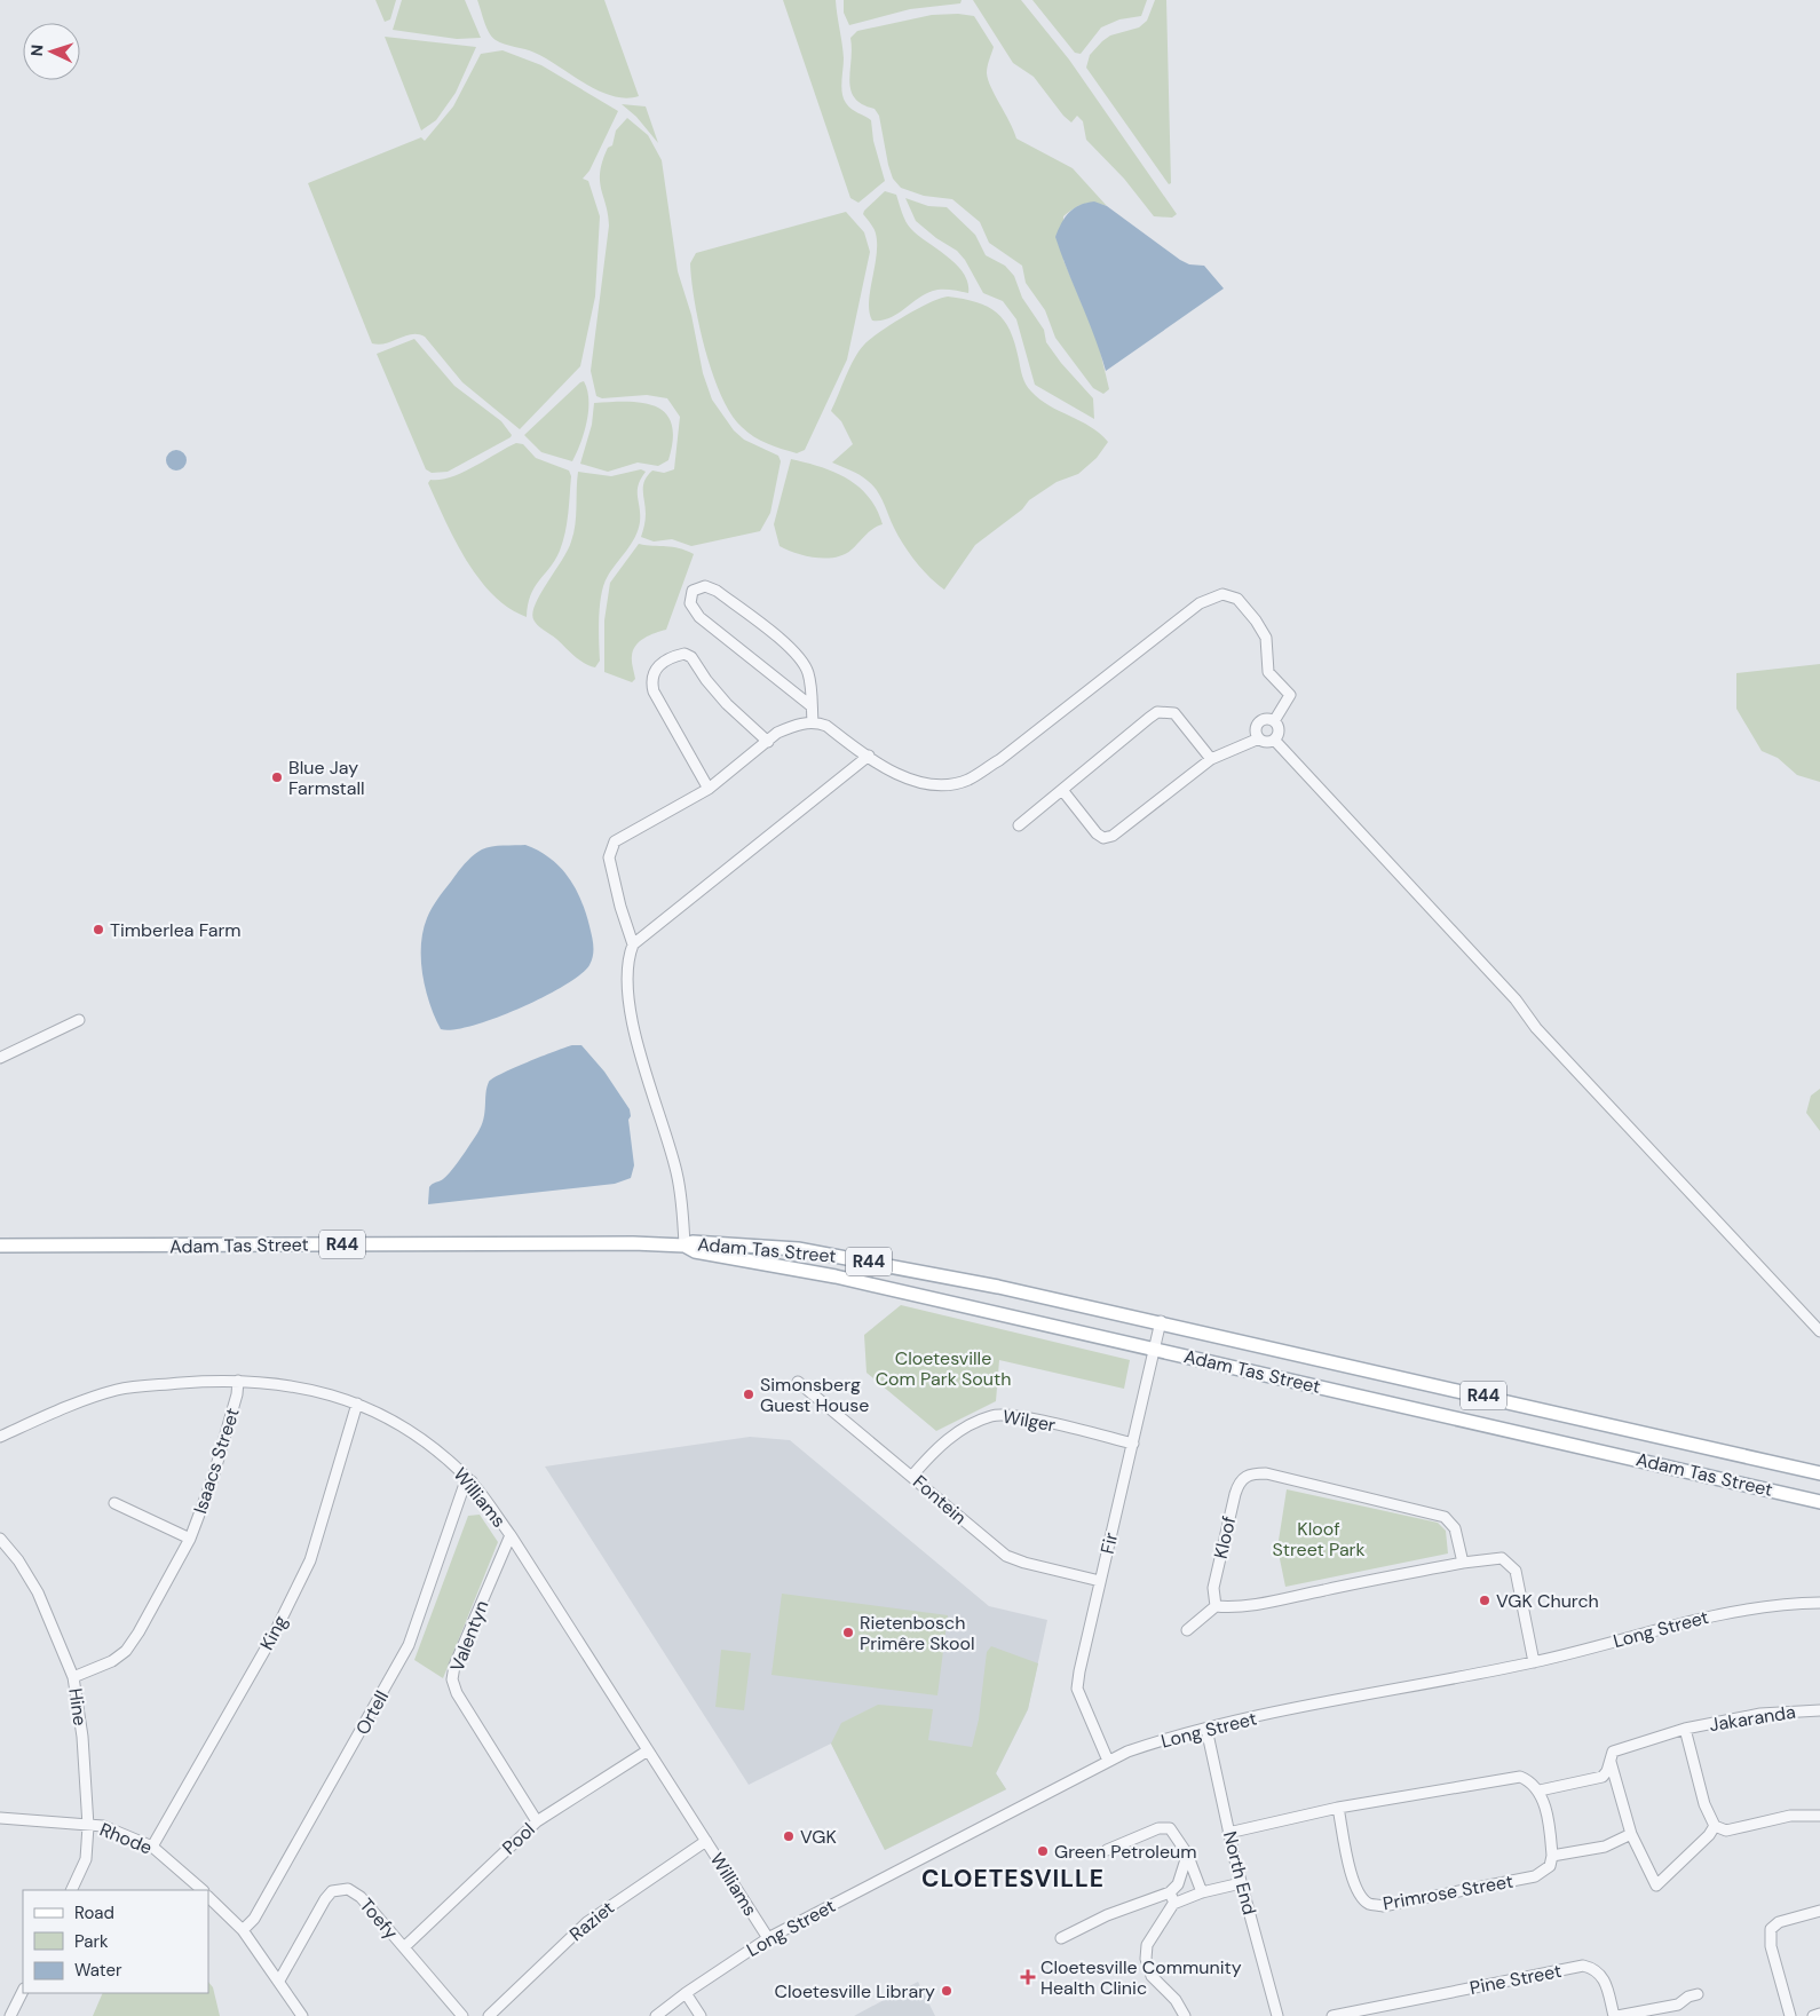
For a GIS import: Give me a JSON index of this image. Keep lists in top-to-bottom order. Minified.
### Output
{"streets":{"main road":["R44","Adam Tas Street"],"street":["Wilger","Isaacs Street","Williams","Fontein","Kloof","Fir","Long Street","King","Valentyn","Hine","Ortell","Jakaranda","Rhode","Pool","North End","Primrose Street","Toefy","Raziet","Pine Street"]},"crossings":[["Adam Tas Street","Fir"],["Wilger","Fontein"],["Wilger","Fir"],["Isaacs Street","Williams"],["Isaacs Street","Hine"],["Williams","Long Street"],["Williams","King"],["Williams","Valentyn"],["Williams","Ortell"],["Williams","Pool"],["Williams","Raziet"],["Fontein","Fir"],["Fir","Long Street"],["Long Street","North End"],["King","Rhode"],["Valentyn","Pool"],["Hine","Rhode"],["Pool","Toefy"]],"districts":["CLOETESVILLE"],"parks":["Cloetesville Com Park South","Kloof Street Park"],"places":{"other":["Blue Jay Farmstall","Timberlea Farm","Simonsberg Guest House","VGK Church","Rietenbosch Primêre Skool","VGK","Green Petroleum","Cloetesville Library"],"health":["Cloetesville Community Health Clinic"]},"legend":["Road","Park","Water"],"north":"left"}
